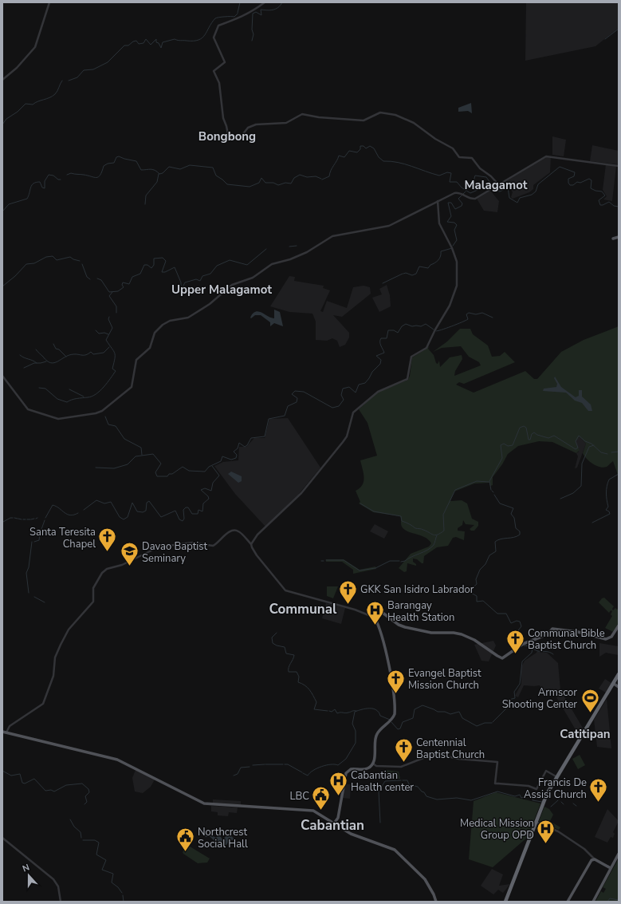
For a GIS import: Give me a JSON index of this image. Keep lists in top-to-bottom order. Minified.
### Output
{"districts":["Bongbong","Malagamot","Upper Malagamot","Communal","Catitipan","Cabantian"],"places":{"church":["Santa Teresita Chapel","GKK San Isidro Labrador","Communal Bible Baptist Church","Evangel Baptist Mission Church","Centennial Baptist Church","Francis De Assisi Church"],"school or university":["Davao Baptist Seminary"],"hospital":["Barangay Health Station","Cabantian Health center","Medical Mission Group OPD"],"sports":["Armscor Shooting Center"],"public building":["LBC","Northcrest Social Hall"]},"north":"top"}
